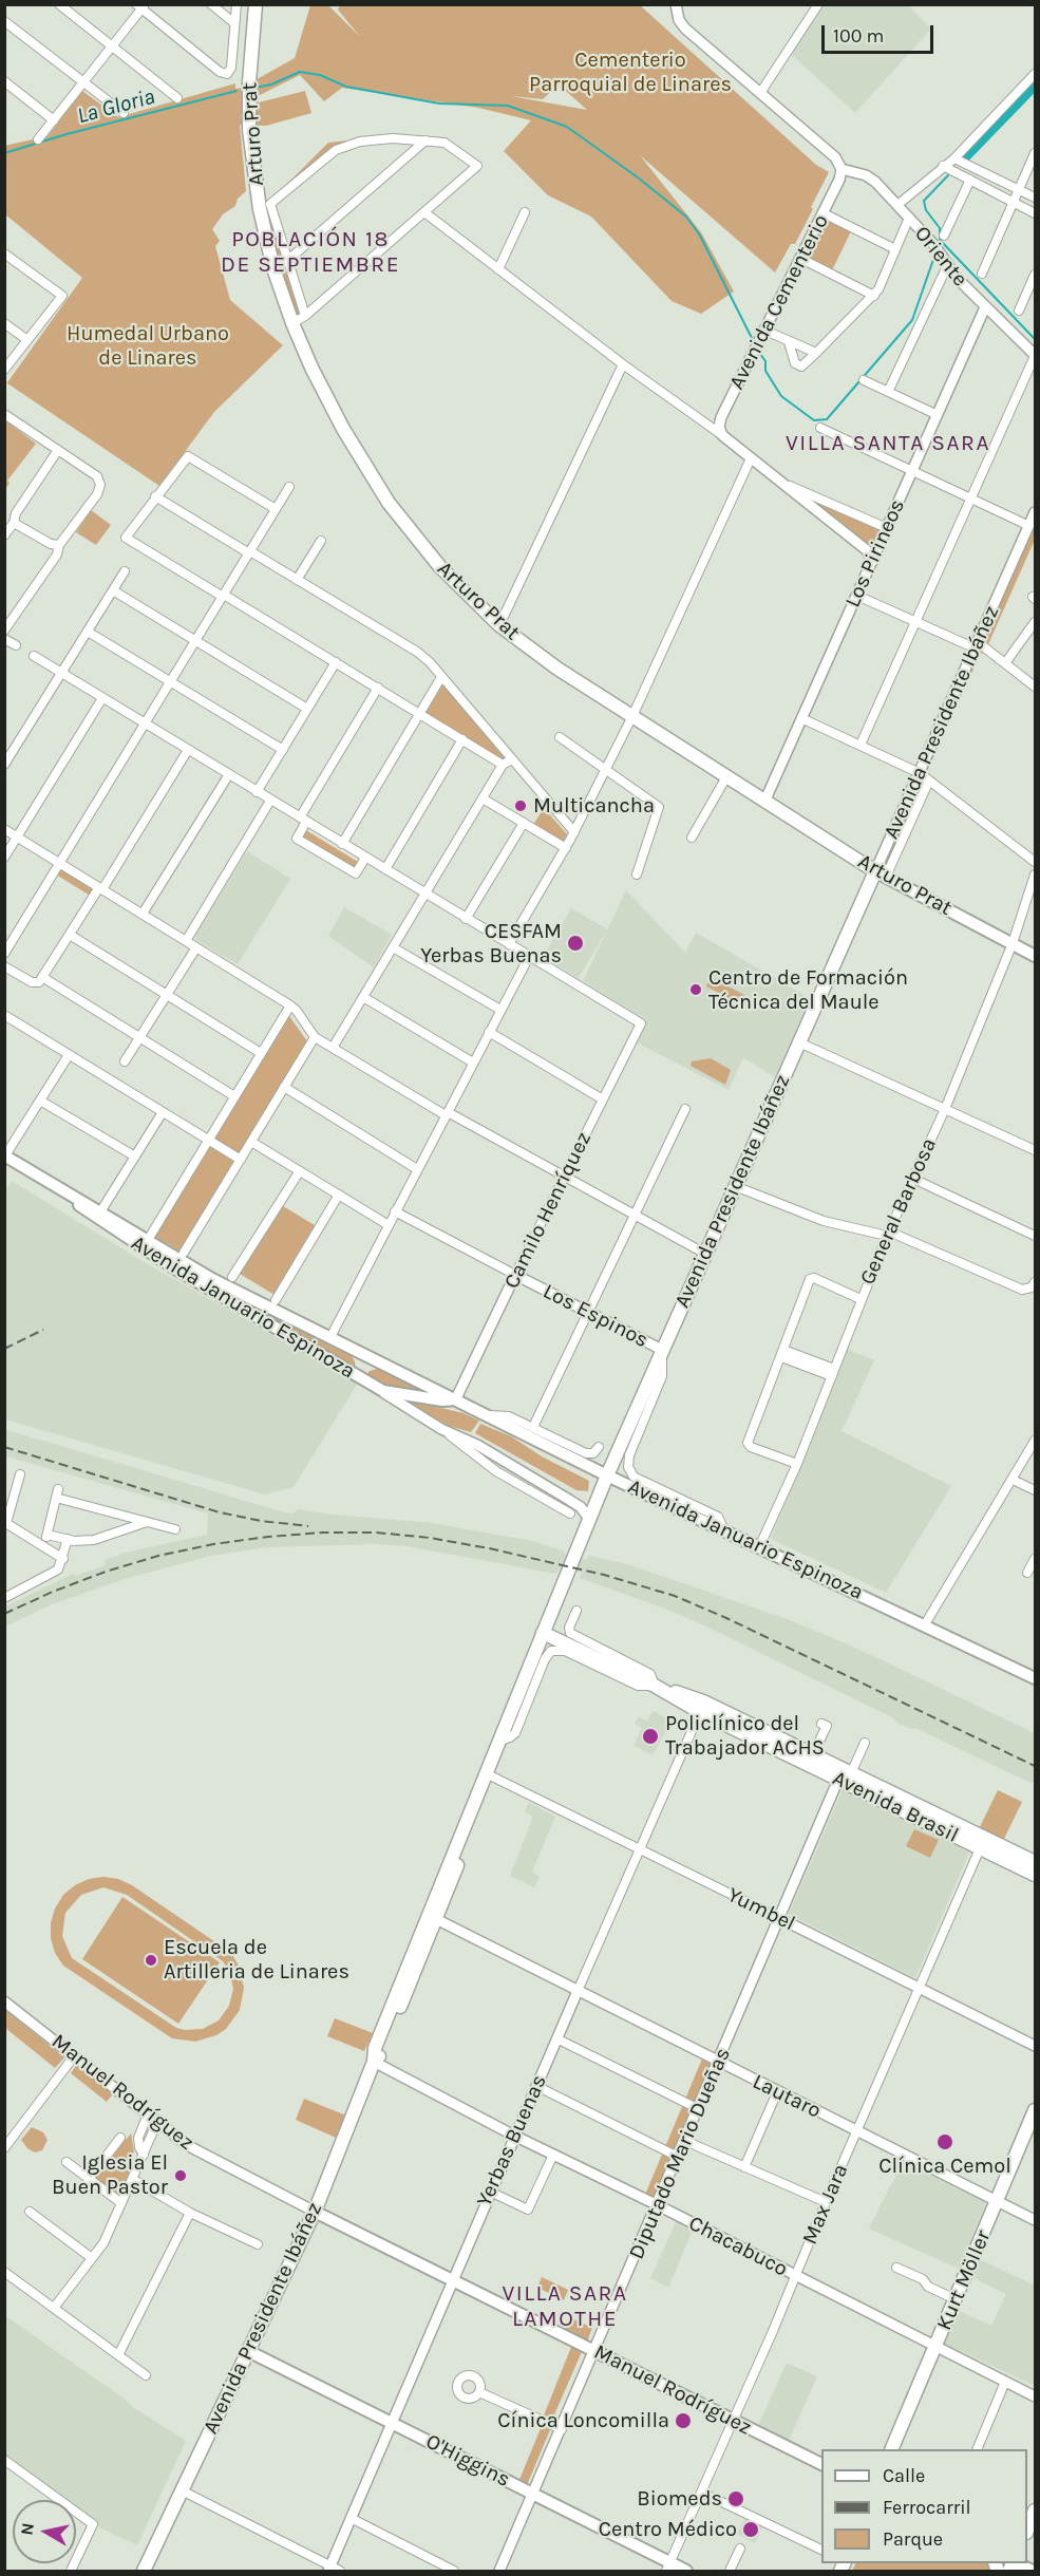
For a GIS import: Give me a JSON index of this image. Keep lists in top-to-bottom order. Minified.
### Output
{"streets":{"main road":["Arturo Prat","Avenida Presidente Ibáñez","Avenida Januario Espinoza","Avenida Brasil","Manuel Rodríguez","Kurt Möller","O'Higgins"],"street":["Oriente","Avenida Cementerio","Los Pirineos","Camilo Henríquez","General Barbosa","Los Espinos","Yumbel","Lautaro","Yerbas Buenas","Diputado Mario Dueñas","Max Jara","Chacabuco"]},"crossings":[["Arturo Prat","Los Pirineos"],["Arturo Prat","Avenida Presidente Ibáñez"],["Arturo Prat","General Barbosa"],["Oriente","Avenida Cementerio"],["Oriente","Los Pirineos"],["Avenida Presidente Ibáñez","Avenida Januario Espinoza"],["Avenida Presidente Ibáñez","Los Espinos"],["Avenida Presidente Ibáñez","Avenida Brasil"],["Avenida Presidente Ibáñez","Yumbel"],["Avenida Presidente Ibáñez","Manuel Rodríguez"],["Avenida Presidente Ibáñez","Lautaro"],["Avenida Presidente Ibáñez","Chacabuco"],["Avenida Presidente Ibáñez","O'Higgins"],["Camilo Henríquez","Avenida Januario Espinoza"],["Camilo Henríquez","Los Espinos"],["General Barbosa","Avenida Januario Espinoza"],["Avenida Brasil","Yerbas Buenas"],["Avenida Brasil","Diputado Mario Dueñas"],["Avenida Brasil","Max Jara"],["Yumbel","Yerbas Buenas"],["Yumbel","Diputado Mario Dueñas"],["Yumbel","Max Jara"],["Manuel Rodríguez","Yerbas Buenas"],["Manuel Rodríguez","Diputado Mario Dueñas"],["Manuel Rodríguez","Max Jara"],["Lautaro","Yerbas Buenas"],["Lautaro","Diputado Mario Dueñas"],["Lautaro","Max Jara"],["Lautaro","Kurt Möller"],["Yerbas Buenas","Chacabuco"],["Yerbas Buenas","O'Higgins"],["Diputado Mario Dueñas","Chacabuco"],["Diputado Mario Dueñas","O'Higgins"],["Max Jara","Chacabuco"],["Max Jara","O'Higgins"],["Chacabuco","Kurt Möller"]],"districts":["POBLACIÓN 18 DE SEPTIEMBRE","VILLA SANTA SARA","VILLA SARA LAMOTHE"],"water":["La Gloria"],"parks":["Cementerio Parroquial de Linares","Humedal Urbano de Linares"],"places":["Multicancha","CESFAM Yerbas Buenas","Centro de Formación Técnica del Maule","Policlínico del Trabajador ACHS","Escuela de Artilleria de Linares","Clínica Cemol","Iglesia El Buen Pastor","Cínica Loncomilla","Biomeds","Centro Médico"],"legend":["Calle","Ferrocarril","Parque"],"scale_bar":"100 m","north":"left"}
